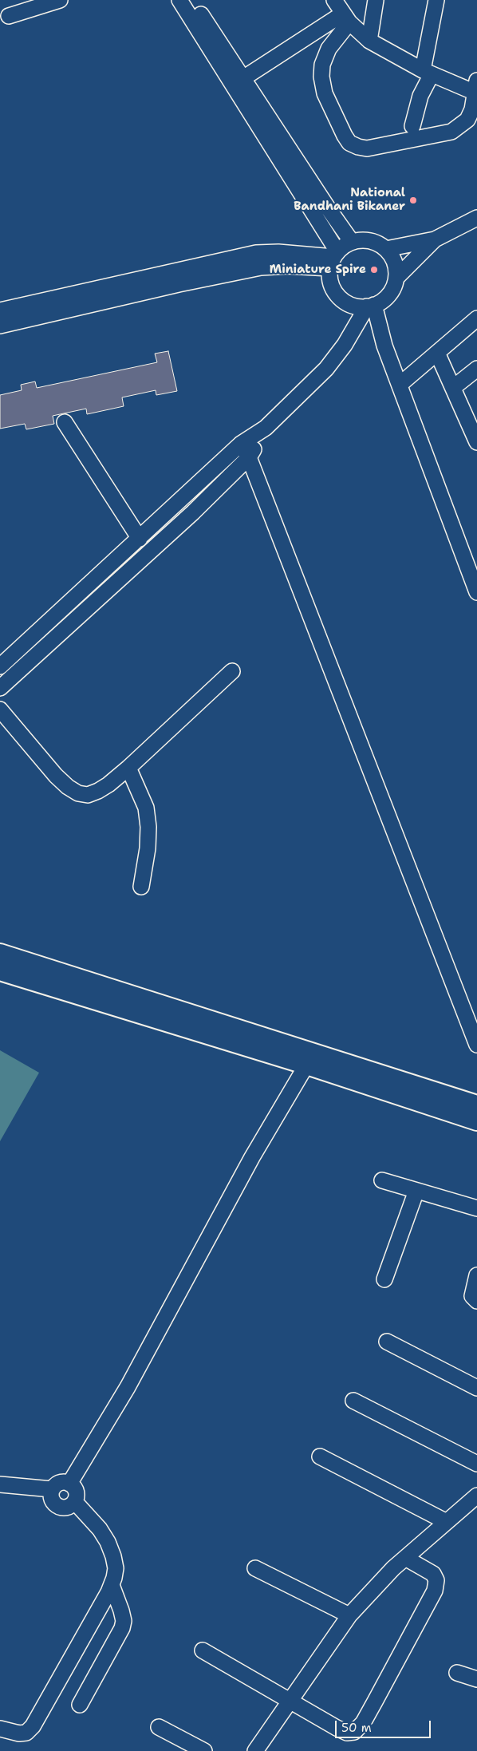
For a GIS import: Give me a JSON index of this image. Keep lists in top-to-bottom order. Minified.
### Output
{"places":["National Bandhani Bikaner","Miniature Spire"],"scale_bar":"50 m"}
